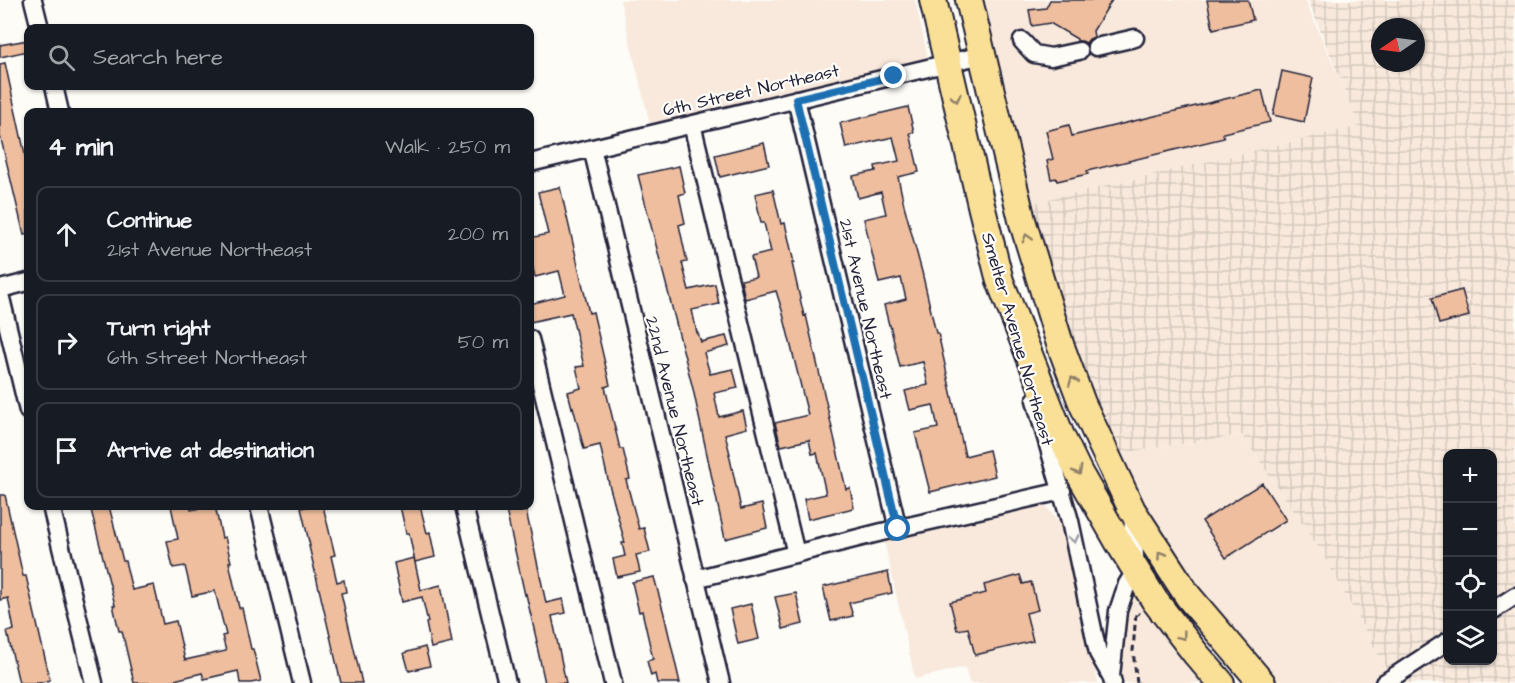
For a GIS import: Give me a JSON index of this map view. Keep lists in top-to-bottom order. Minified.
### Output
{"streets":{"highway":["Smelter Avenue Northeast"],"street":["6th Street Northeast","21st Avenue Northeast","22nd Avenue Northeast"]},"crossings":[["6th Street Northeast","21st Avenue Northeast"],["6th Street Northeast","Smelter Avenue Northeast"],["6th Street Northeast","22nd Avenue Northeast"]],"north":"left","page":{"search":"Search here","heading":["4 min","Walk · 250 m"],"list":[["Continue","21st Avenue Northeast","200 m"],["Turn right","6th Street Northeast","50 m"],"Arrive at destination"],"map_buttons":["+","−"]}}
